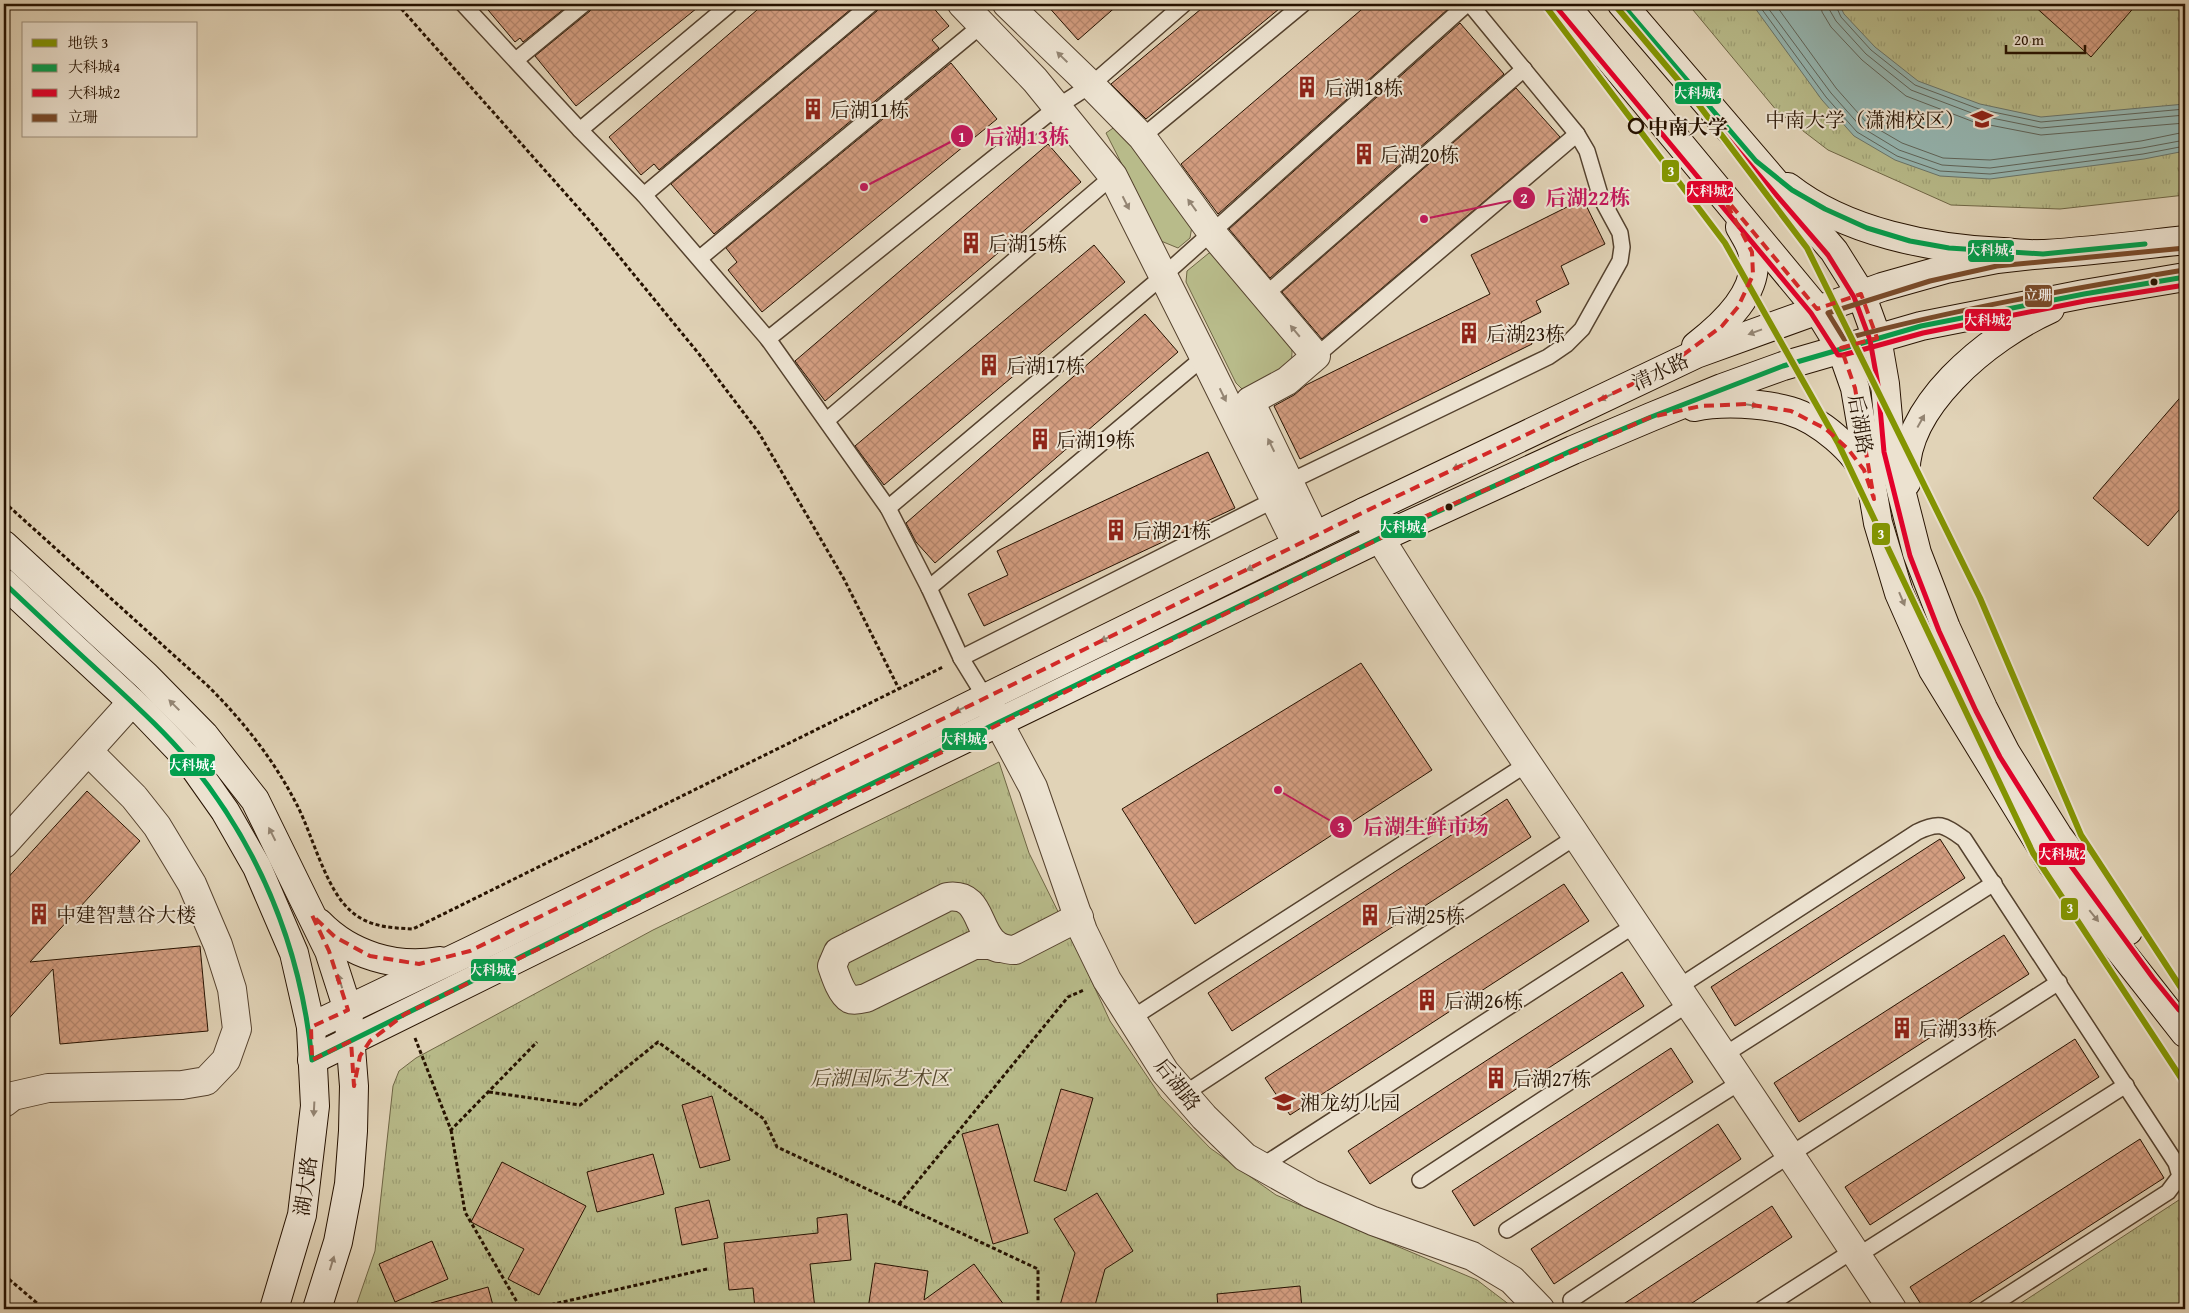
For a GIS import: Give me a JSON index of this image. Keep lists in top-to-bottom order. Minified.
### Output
{"streets":{"main road":["清水路","后湖路","湖大路"]},"crossings":[["清水路","后湖路"]],"parks":["后湖国际艺术区"],"places":{"building":["后湖18栋","后湖11栋","后湖20栋","后湖15栋","后湖23栋","后湖17栋","后湖19栋","后湖21栋","中建智慧谷大楼","后湖25栋","后湖26栋","后湖33栋","后湖27栋"],"school or university":["中南大学（潇湘校区）","湘龙幼儿园"],"other":["中南大学","后湖13栋","后湖22栋","后湖生鲜市场"]},"lines":["metro line 3","transit line 大科城4","transit line 大科城2","transit line 立珊"],"legend":["地铁 3","大科城4","大科城2","立珊"],"scale_bar":"20 m"}
